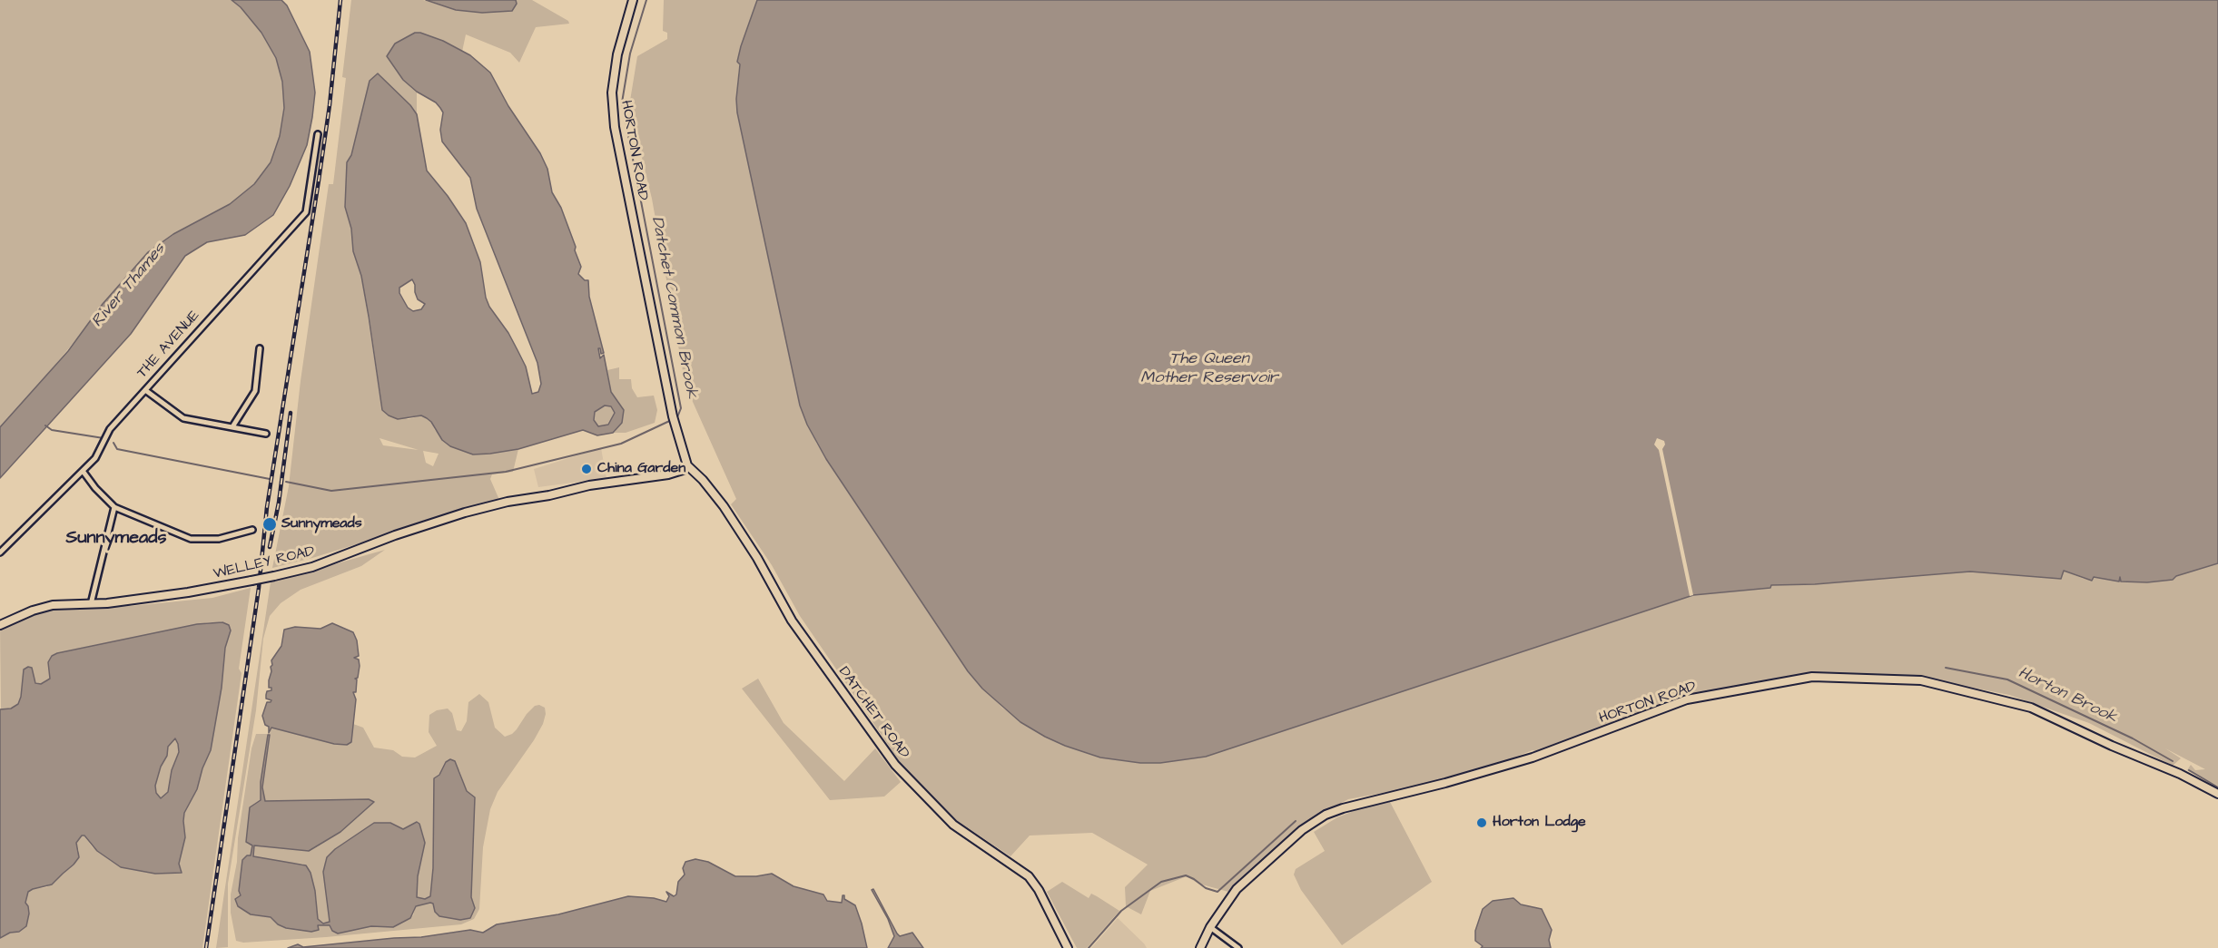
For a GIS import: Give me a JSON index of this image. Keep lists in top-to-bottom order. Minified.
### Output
{"streets":{"street":["HORTON ROAD","THE AVENUE","WELLEY ROAD","DATCHET ROAD"]},"crossings":[["HORTON ROAD","WELLEY ROAD"],["HORTON ROAD","DATCHET ROAD"],["WELLEY ROAD","DATCHET ROAD"]],"districts":["Sunnymeads"],"water":["River Thames","Datchet Common Brook","The Queen Mother Reservoir","Horton Brook"],"places":["China Garden","Sunnymeads","Horton Lodge"]}
